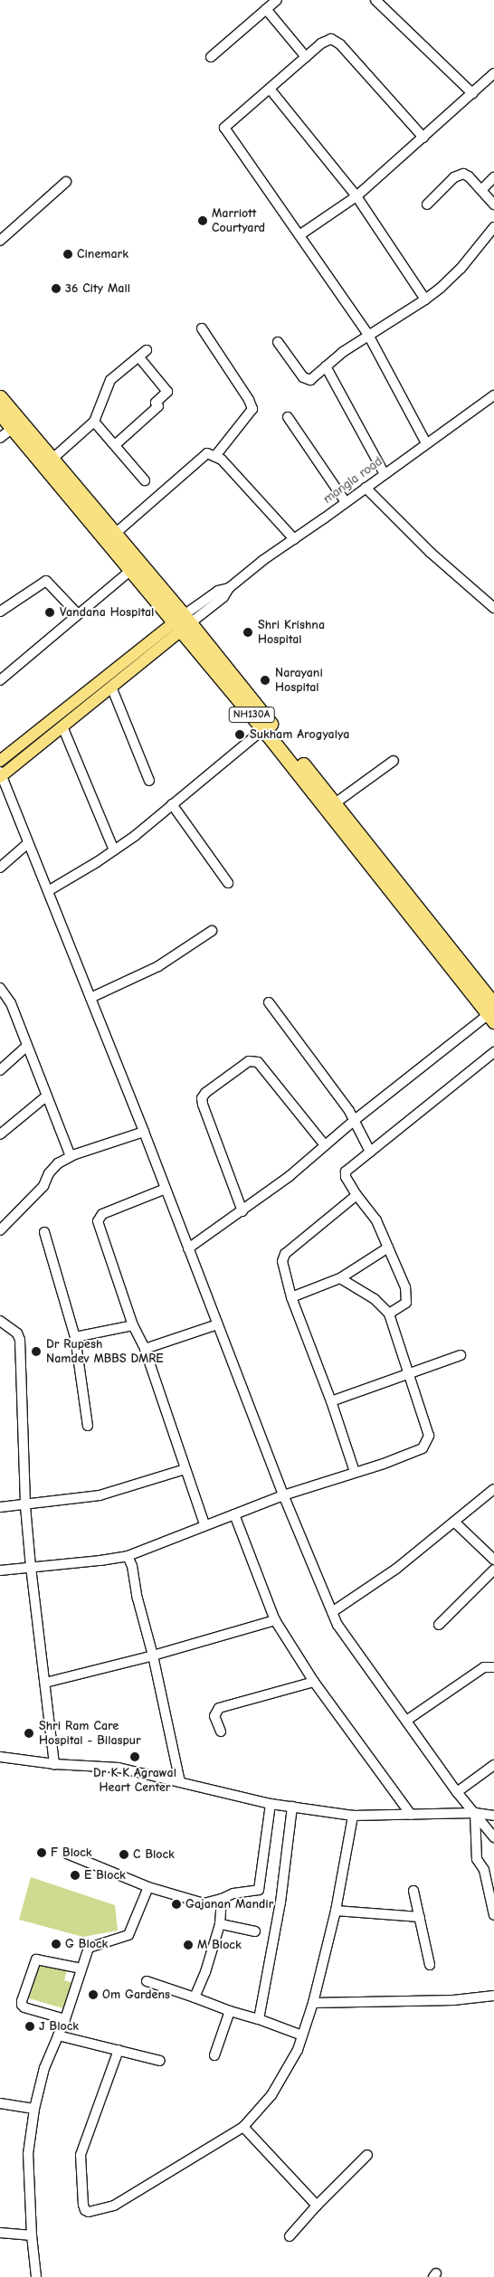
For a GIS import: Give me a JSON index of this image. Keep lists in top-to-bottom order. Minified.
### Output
{"streets":{"highway":["NH130A"],"street":["mangla road"]},"crossings":[["mangla road","NH130A"]],"places":["Marriott Courtyard","Cinemark","36 City Mall","Vandana Hospital","Shri Krishna Hospital","Narayani Hospital","Sukham Arogyalya","Dr Rupesh Namdev MBBS DMRE","Shri Ram Care Hospital - Bilaspur","Dr K K Agrawal Heart Center","F Block","C Block","E Block","Gajanan Mandir","G Block","M Block","Om Gardens","J Block"]}
